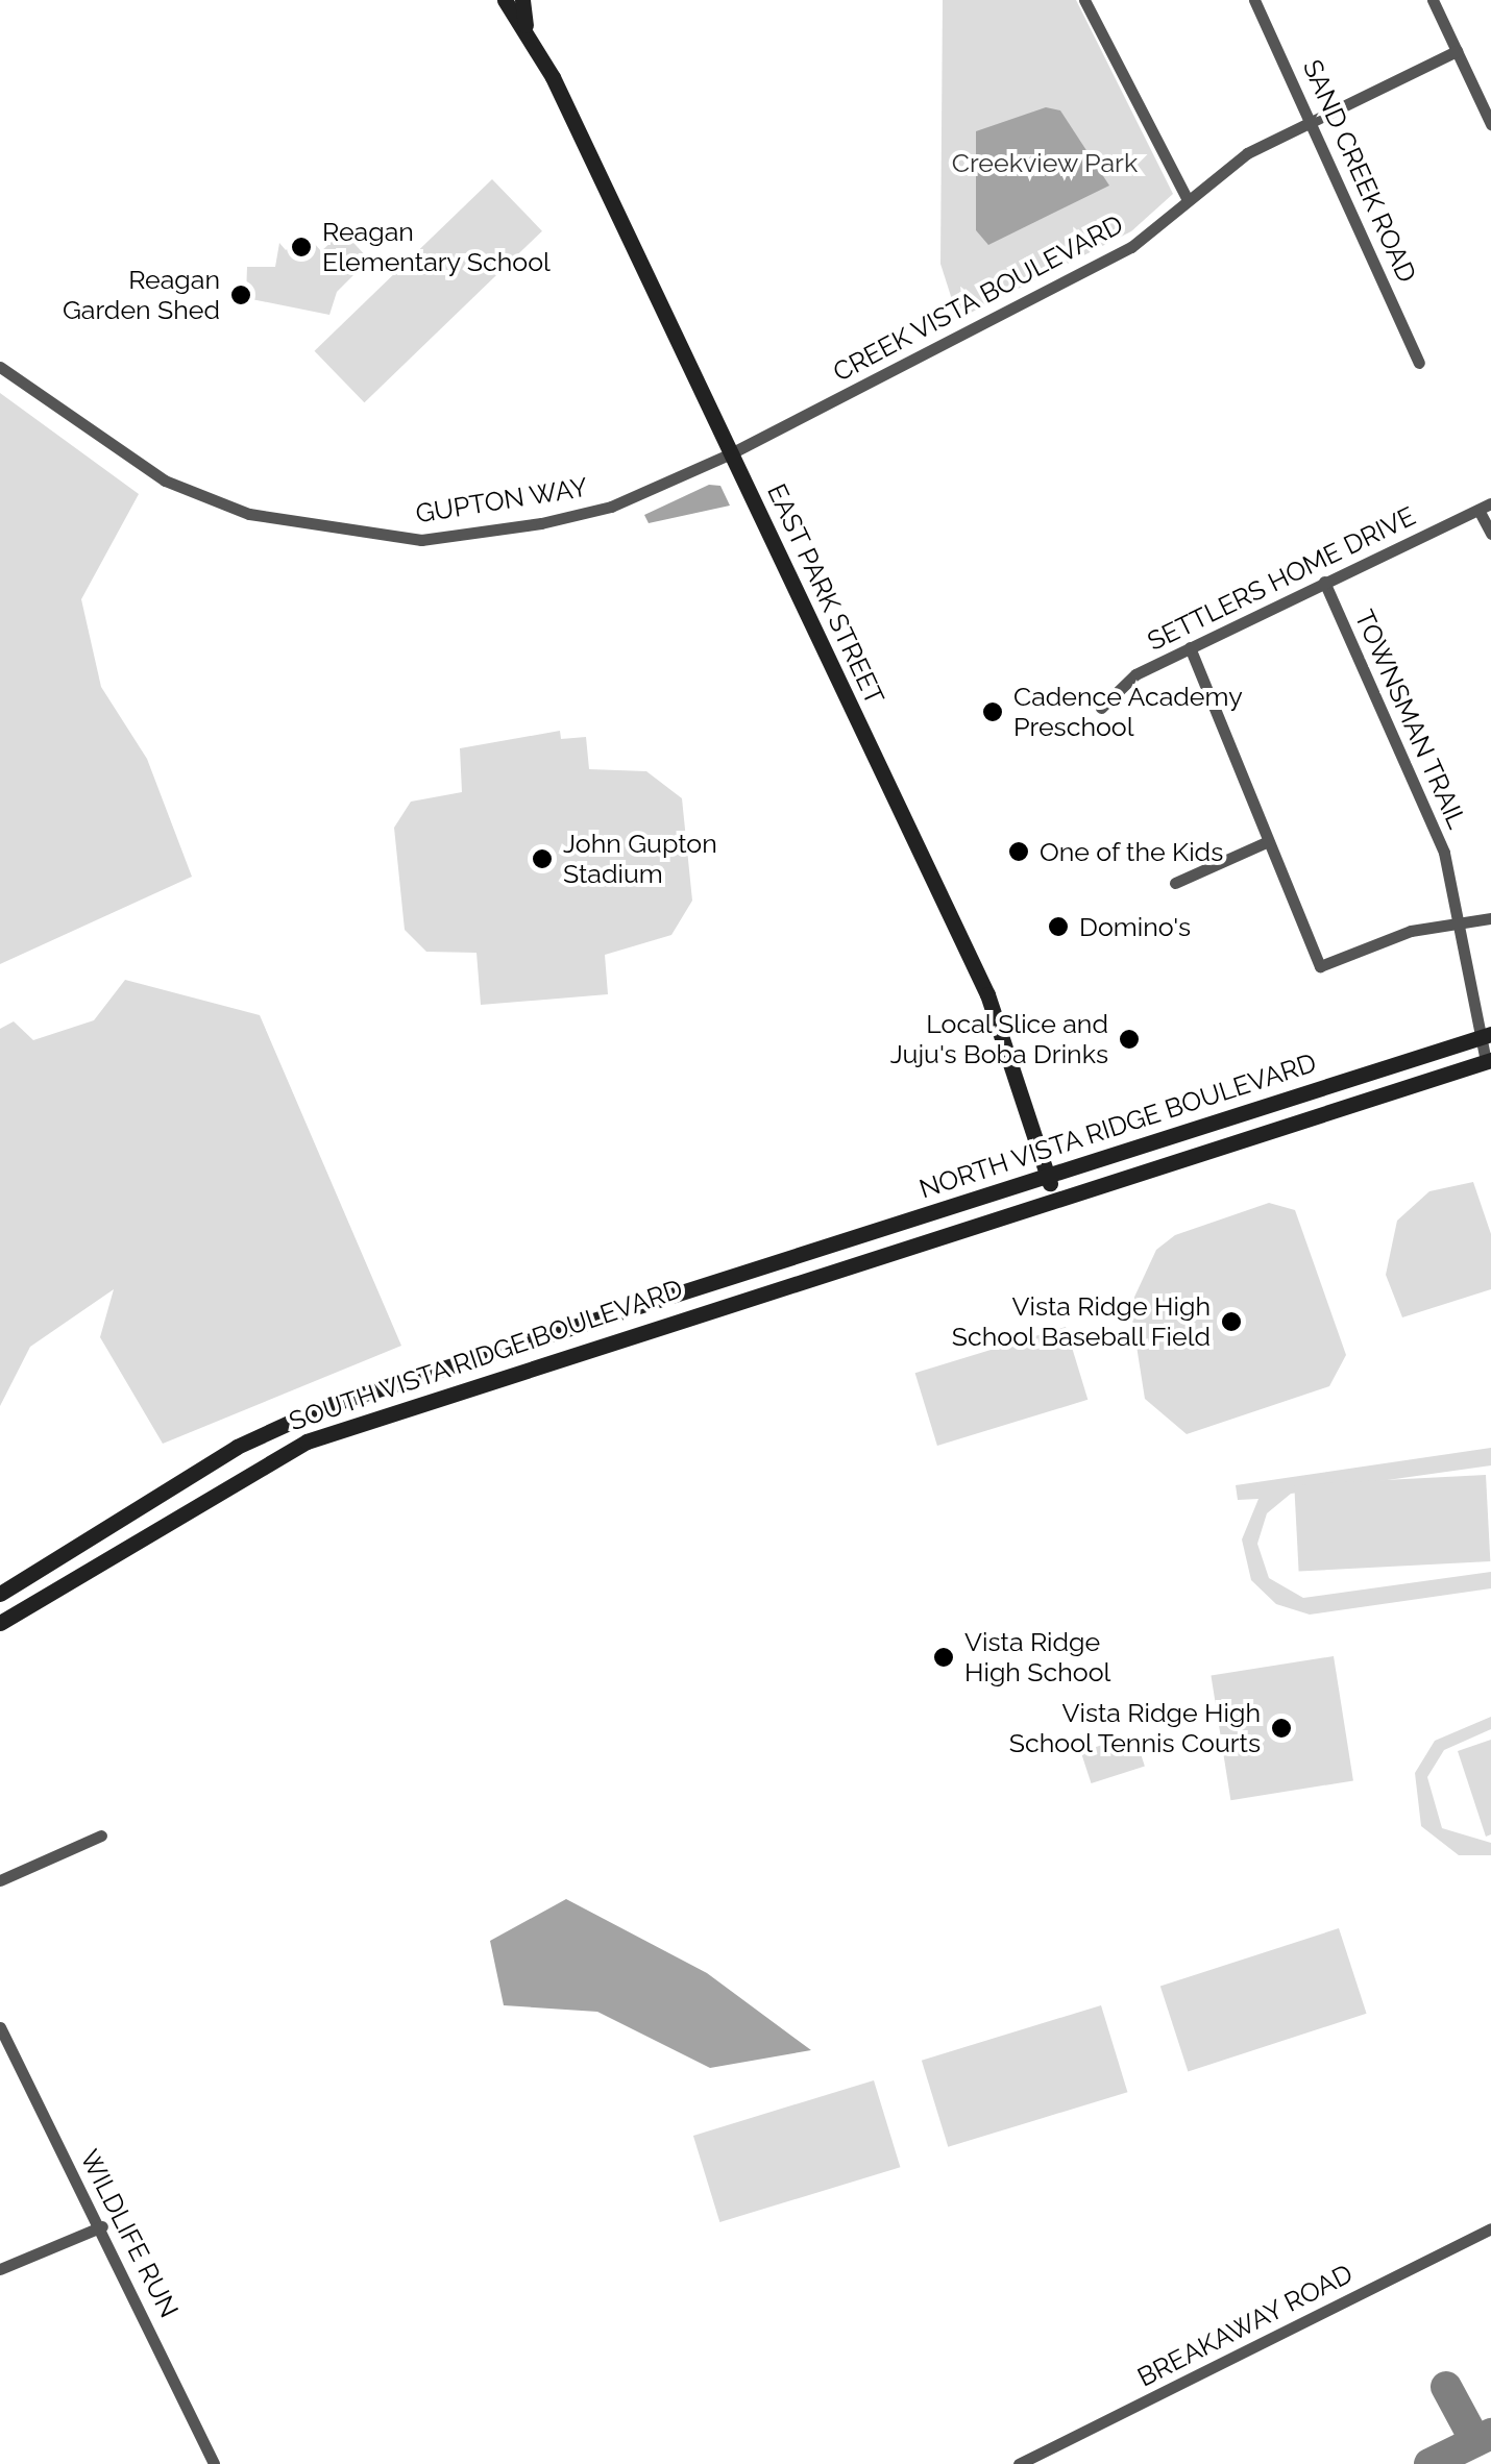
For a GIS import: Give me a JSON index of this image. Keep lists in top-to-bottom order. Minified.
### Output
{"streets":{"street":["SAND CREEK ROAD","CREEK VISTA BOULEVARD","GUPTON WAY","SETTLERS HOME DRIVE","EAST PARK STREET","TOWNSMAN TRAIL","NORTH VISTA RIDGE BOULEVARD","SOUTH VISTA RIDGE BOULEVARD","WILDLIFE RUN","BREAKAWAY ROAD"]},"crossings":[["SAND CREEK ROAD","CREEK VISTA BOULEVARD"],["CREEK VISTA BOULEVARD","GUPTON WAY"],["CREEK VISTA BOULEVARD","EAST PARK STREET"],["GUPTON WAY","EAST PARK STREET"],["SETTLERS HOME DRIVE","TOWNSMAN TRAIL"],["EAST PARK STREET","NORTH VISTA RIDGE BOULEVARD"],["TOWNSMAN TRAIL","NORTH VISTA RIDGE BOULEVARD"],["NORTH VISTA RIDGE BOULEVARD","SOUTH VISTA RIDGE BOULEVARD"]],"parks":["Creekview Park"],"places":["Reagan Elementary School","Reagan Garden Shed","Cadence Academy Preschool","One of the Kids","John Gupton Stadium","Domino's","Local Slice and Juju's Boba Drinks","Vista Ridge High School Baseball Field","Vista Ridge High School","Vista Ridge High School Tennis Courts"]}
